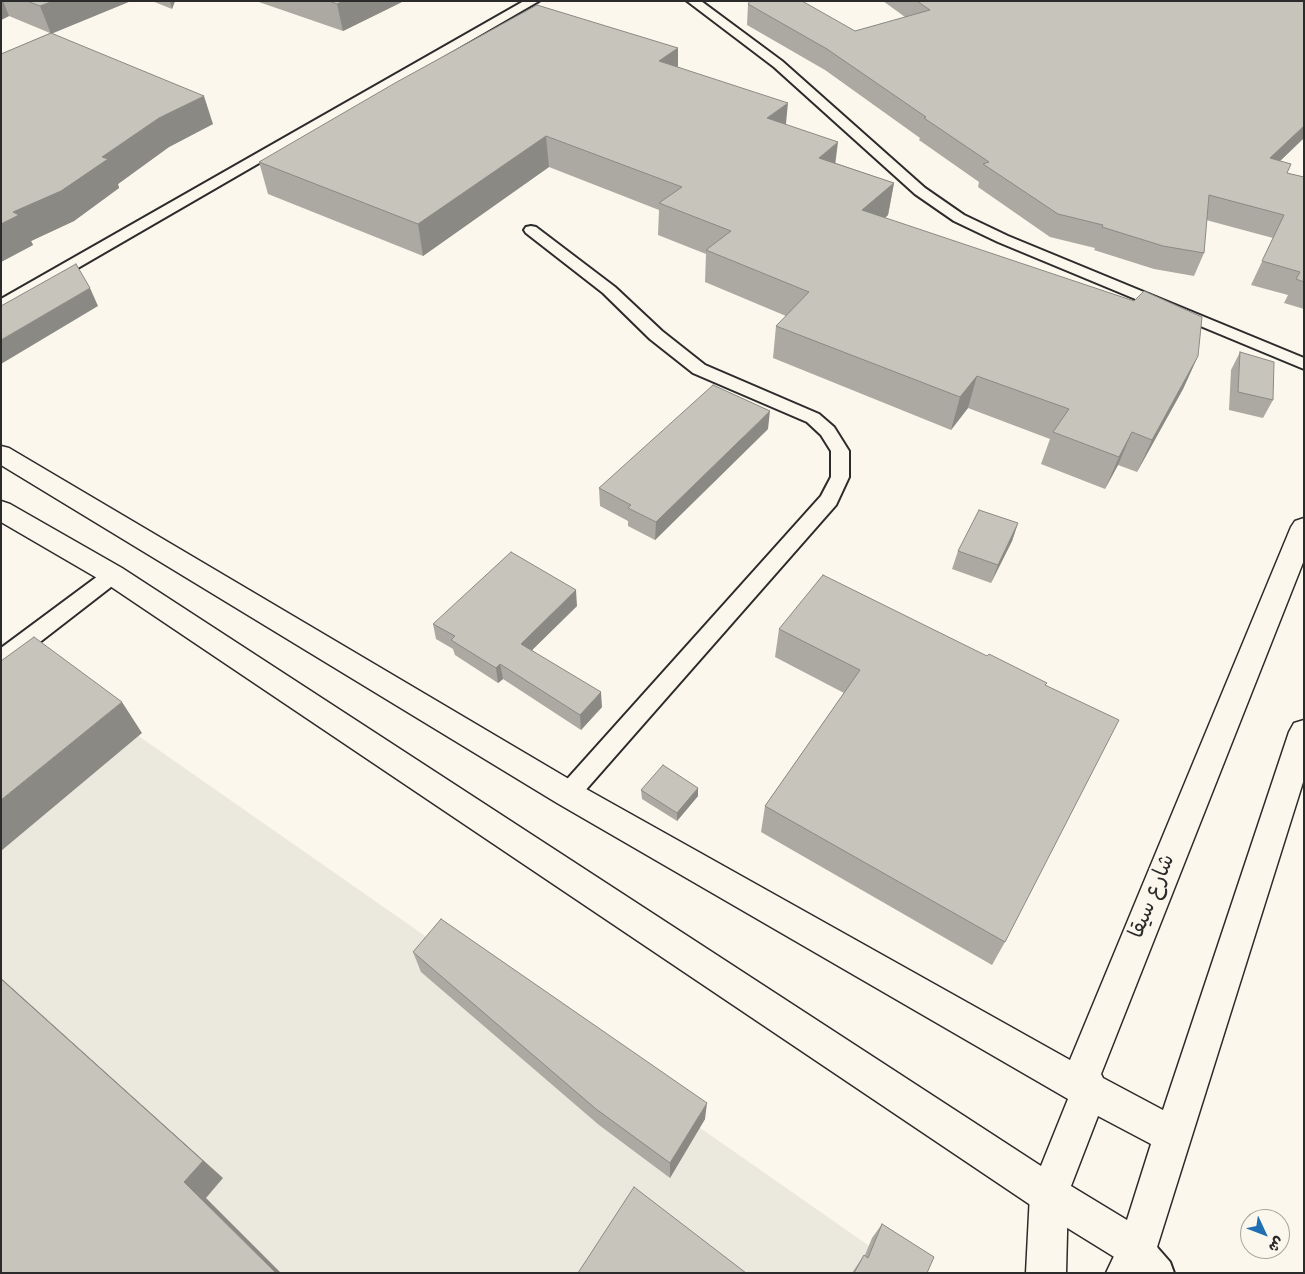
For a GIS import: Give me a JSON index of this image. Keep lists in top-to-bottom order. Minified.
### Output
{"streets":{"main road":["شارع سيقا"]},"north":"bottom right"}
